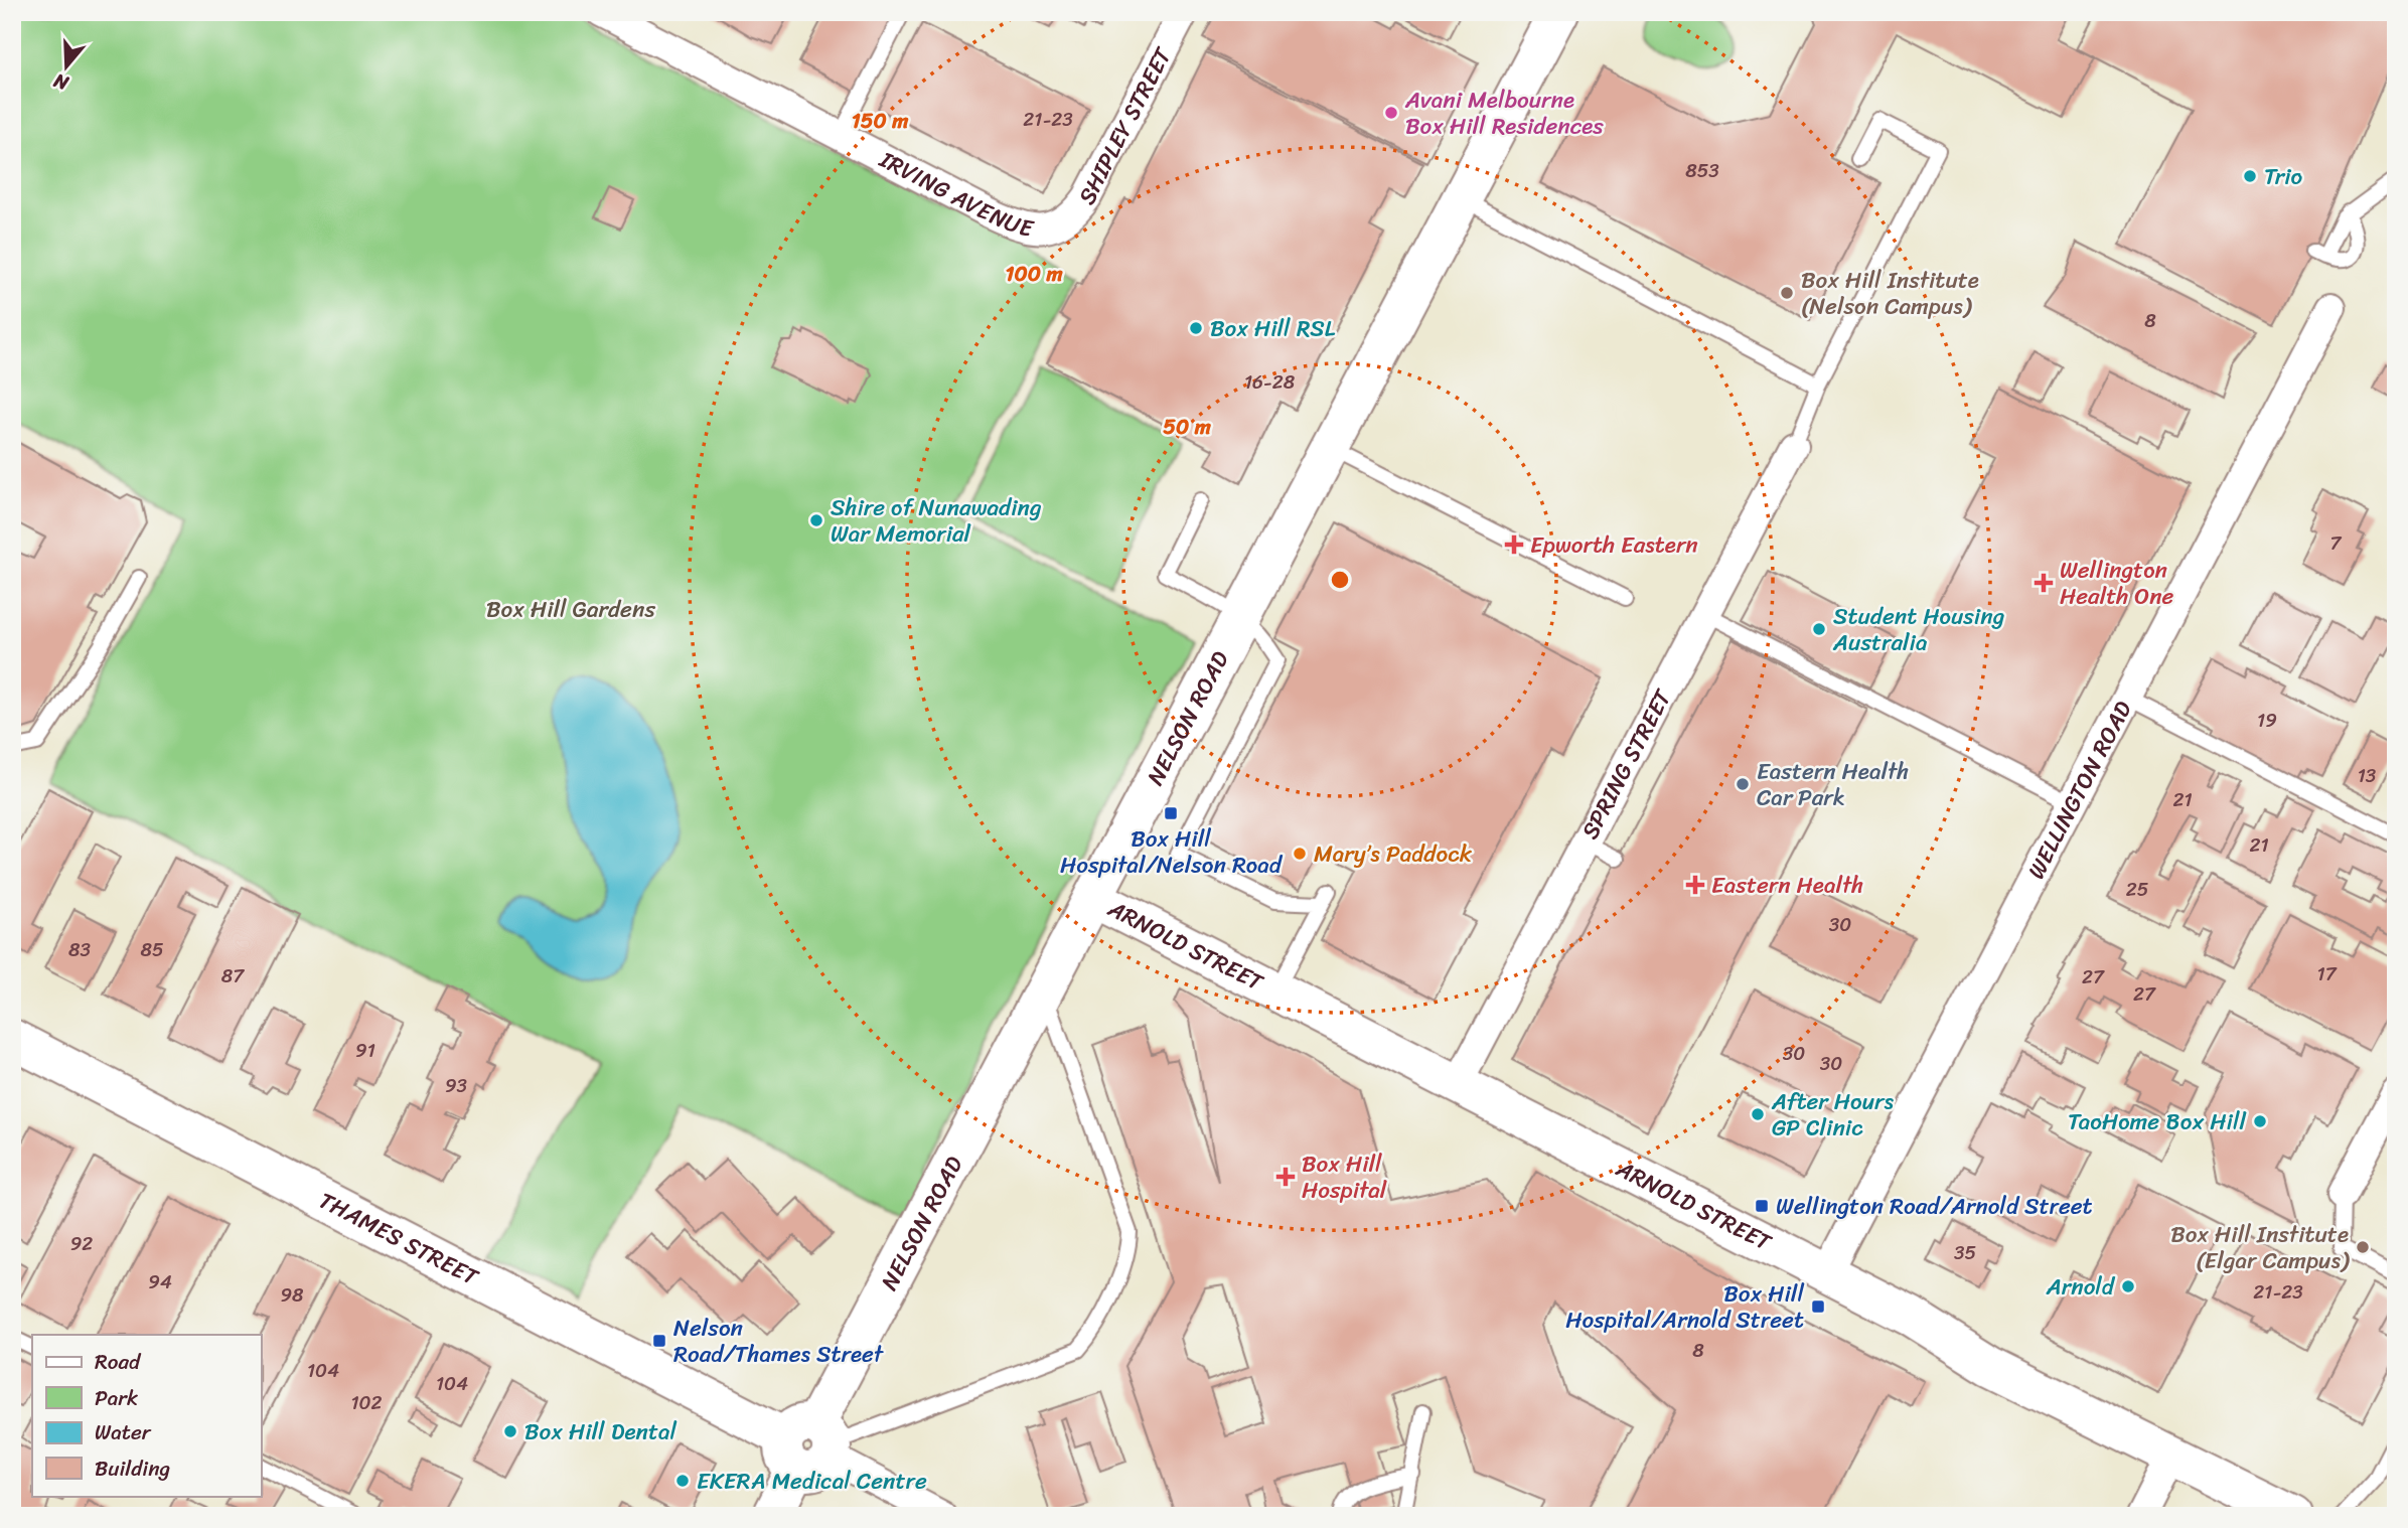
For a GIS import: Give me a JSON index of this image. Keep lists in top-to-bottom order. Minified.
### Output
{"streets":{"main road":["NELSON ROAD","ARNOLD STREET","THAMES STREET"],"street":["SHIPLEY STREET","IRVING AVENUE","SPRING STREET","WELLINGTON ROAD"]},"crossings":[["SHIPLEY STREET","IRVING AVENUE"],["NELSON ROAD","ARNOLD STREET"],["NELSON ROAD","THAMES STREET"],["SPRING STREET","ARNOLD STREET"],["WELLINGTON ROAD","ARNOLD STREET"]],"parks":["Box Hill Gardens"],"places":{"other":["Avani Melbourne Box Hill Residences","Trio","Box Hill Institute (Nelson Campus)","Box Hill RSL","Shire of Nunawading War Memorial","Student Housing Australia","Eastern Health Car Park","Mary’s Paddock","After Hours GP Clinic","TaoHome Box Hill","Box Hill Institute (Elgar Campus)","Arnold","Box Hill Dental","EKERA Medical Centre"],"health":["Epworth Eastern","Wellington Health One","Eastern Health","Box Hill Hospital"],"transit":["Box Hill Hospital/Nelson Road","Wellington Road/Arnold Street","Box Hill Hospital/Arnold Street","Nelson Road/Thames Street"]},"house_numbers":["21-23","853","8","16-28","7","19","13","21","21","25","30","83","85","17","87","27","27","91","30","30","93","92","35","94","21-23","98","8","104","104","102"],"legend":["Road","Park","Water","Building"],"north":"bottom","rings":["150 m","100 m","50 m"]}
